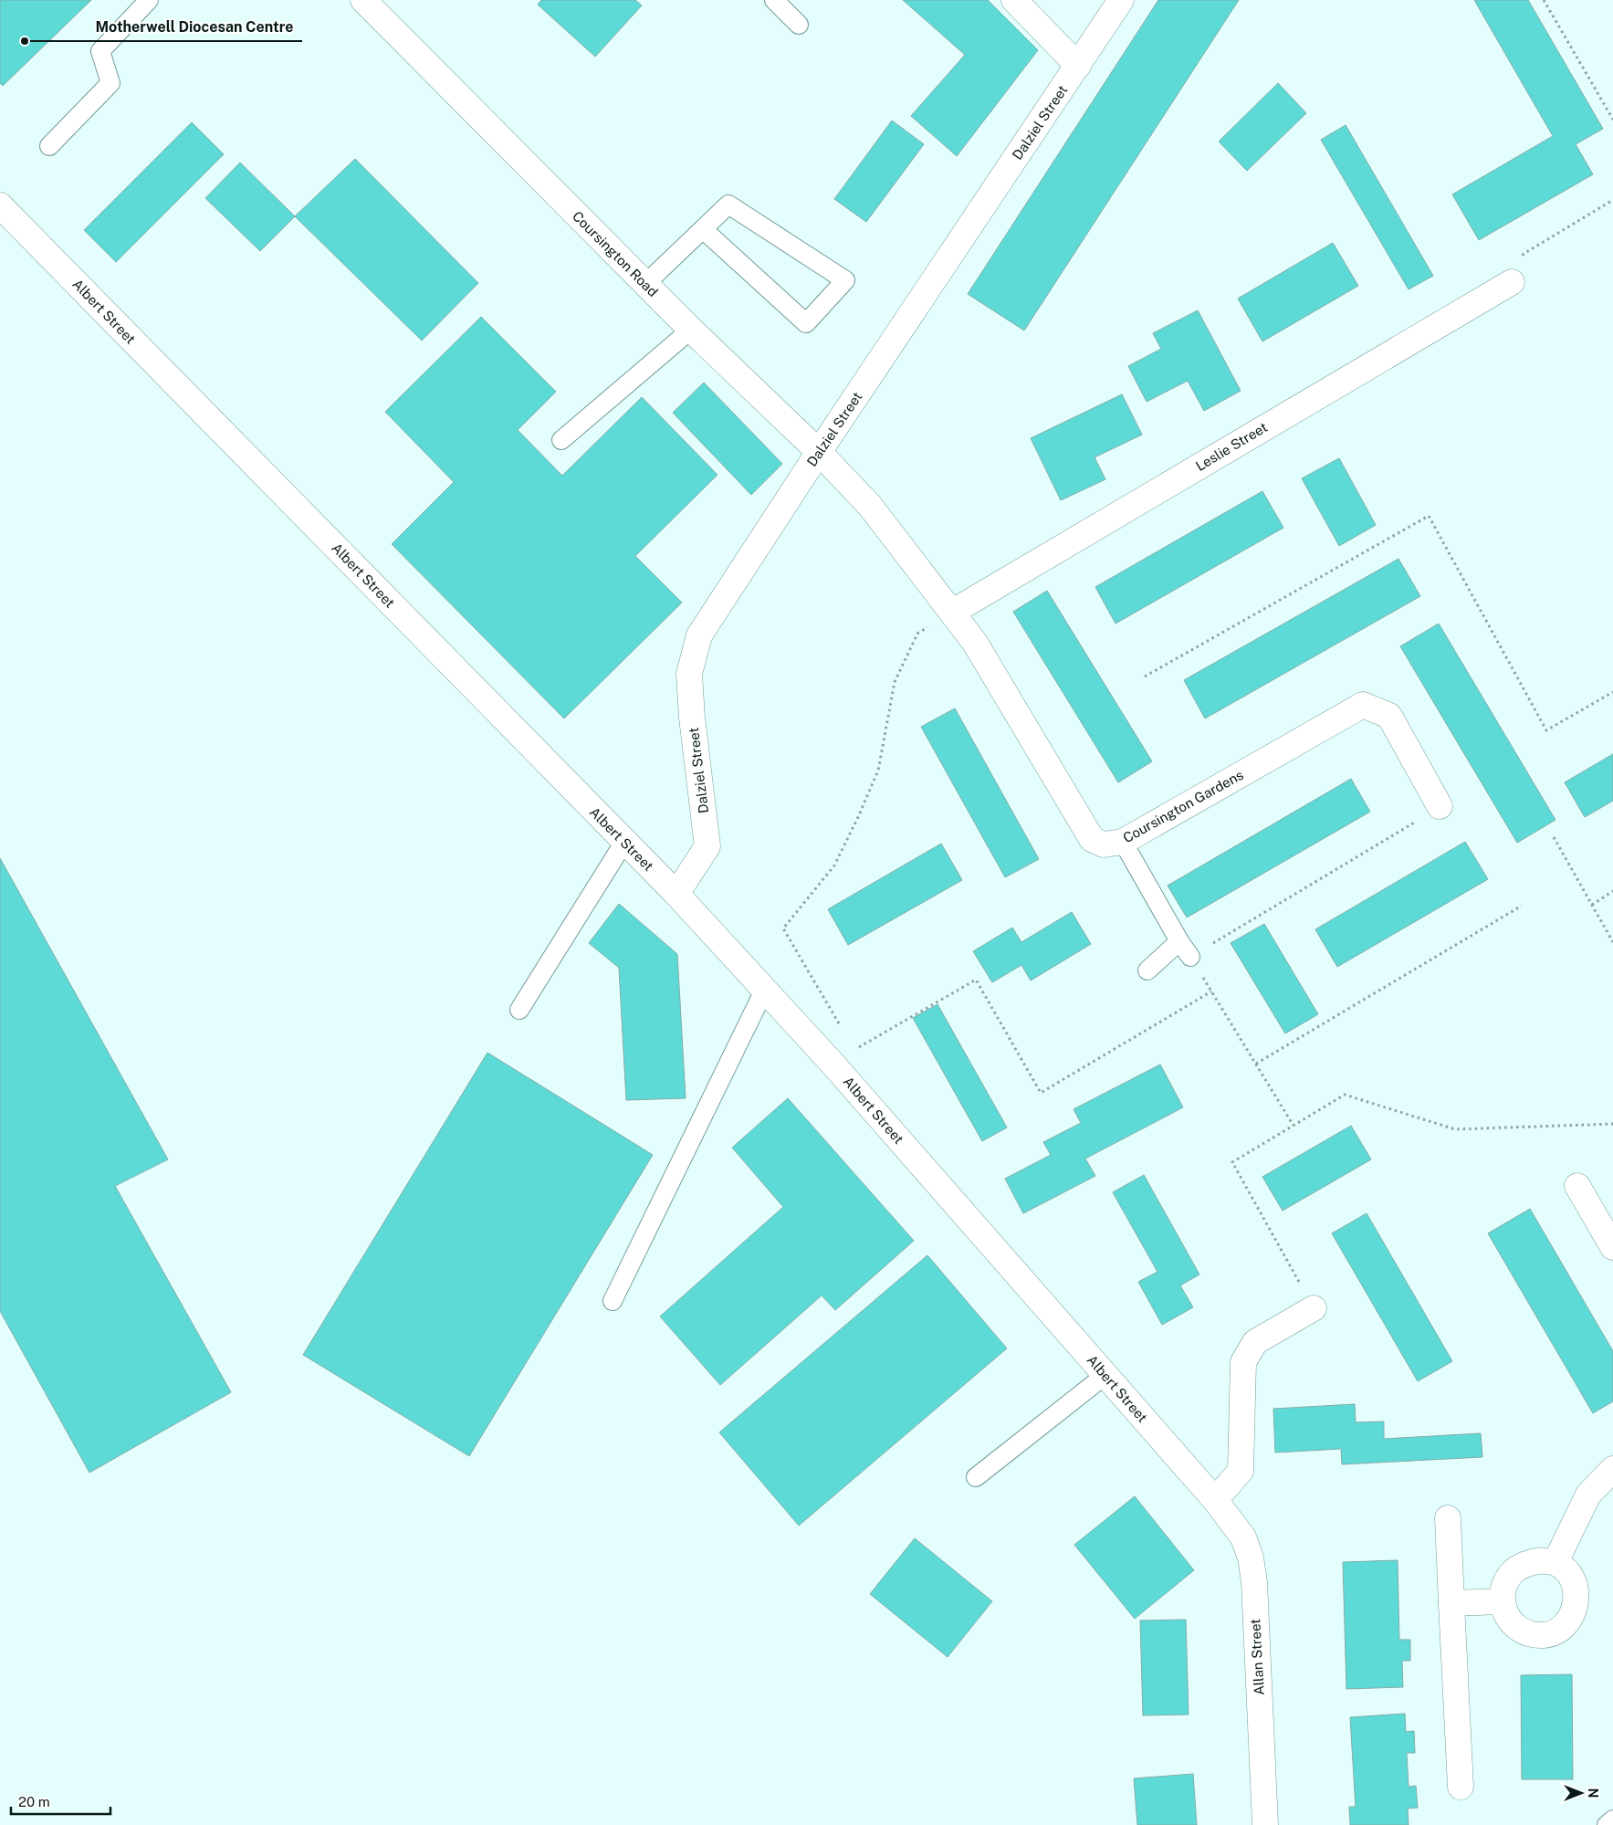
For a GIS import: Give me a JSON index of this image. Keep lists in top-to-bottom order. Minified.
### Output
{"streets":{"street":["Dalziel Street","Coursington Road","Albert Street","Leslie Street","Coursington Gardens","Allan Street"]},"crossings":[["Dalziel Street","Coursington Road"],["Dalziel Street","Albert Street"],["Coursington Road","Coursington Gardens"],["Albert Street","Allan Street"],["Leslie Street","Coursington Gardens"]],"places":["Motherwell Diocesan Centre"],"scale_bar":"20 m","north":"right"}
